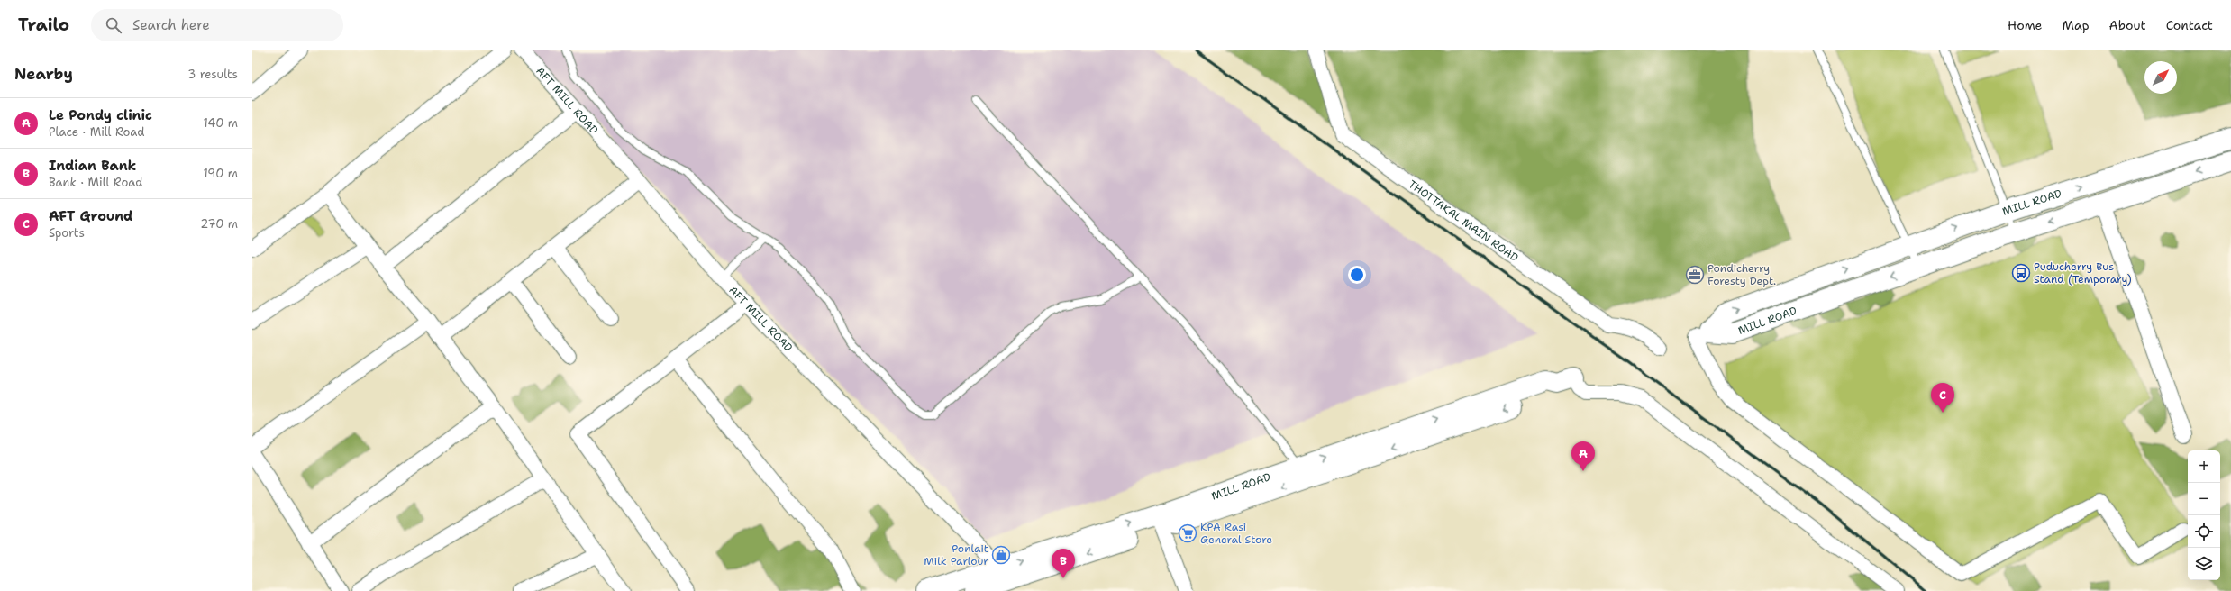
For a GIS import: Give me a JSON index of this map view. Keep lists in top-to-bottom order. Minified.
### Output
{"streets":{"main road":["MILL ROAD"],"street":["AFT MILL ROAD","THOTTAKAL MAIN ROAD"]},"crossings":[["AFT MILL ROAD","MILL ROAD"]],"places":{"bus stop":["Puducherry Bus Stand (Temporary)"],"office":["Pondicherry Foresty Dept."],"supermarket":["KPA Rasi General Store"],"shop":["Ponlait Milk Parlour"]},"north":"top right","page":{"header":"Trailo","search":"Search here","nav":["Home","Map","About","Contact"],"heading":["Nearby","3 results"],"list":[{"mark":"A","name":"Le Pondy clinic","note":"Place · Mill Road","value":"140 m"},{"mark":"B","name":"Indian Bank","note":"Bank · Mill Road","value":"190 m"},{"mark":"C","name":"AFT Ground","note":"Sports","value":"270 m"}],"pins":["C","A","B"],"map_buttons":["+","−"]}}
